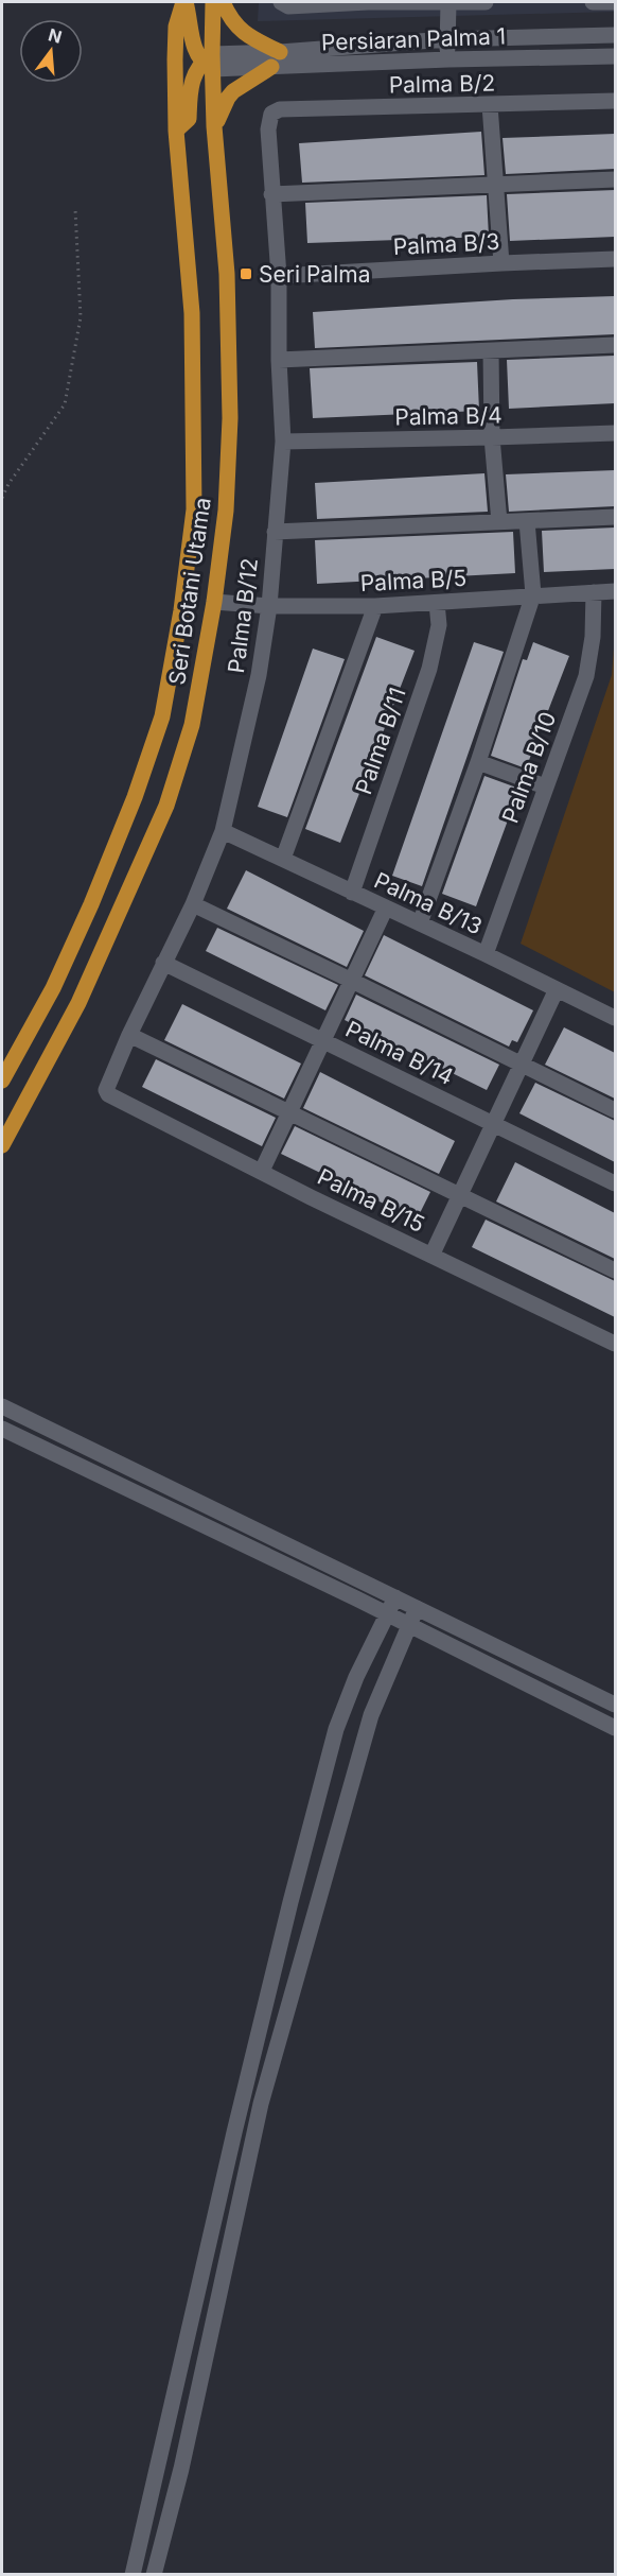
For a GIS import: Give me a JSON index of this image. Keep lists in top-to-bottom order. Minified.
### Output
{"streets":{"main road":["Seri Botani Utama"],"street":["Persiaran Palma 1","Palma B/2","Palma B/3","Palma B/4","Palma B/5","Palma B/12","Palma B/11","Palma B/10","Palma B/13","Palma B/14","Palma B/15"]},"crossings":[["Persiaran Palma 1","Seri Botani Utama"],["Palma B/2","Palma B/12"],["Palma B/3","Palma B/12"],["Palma B/4","Palma B/12"],["Palma B/5","Seri Botani Utama"],["Palma B/5","Palma B/12"],["Palma B/5","Palma B/11"],["Palma B/5","Palma B/10"],["Palma B/12","Palma B/13"],["Palma B/12","Palma B/14"],["Palma B/12","Palma B/15"],["Palma B/11","Palma B/13"],["Palma B/10","Palma B/13"]],"places":{"transit":["Seri Palma"]},"north":"top"}
